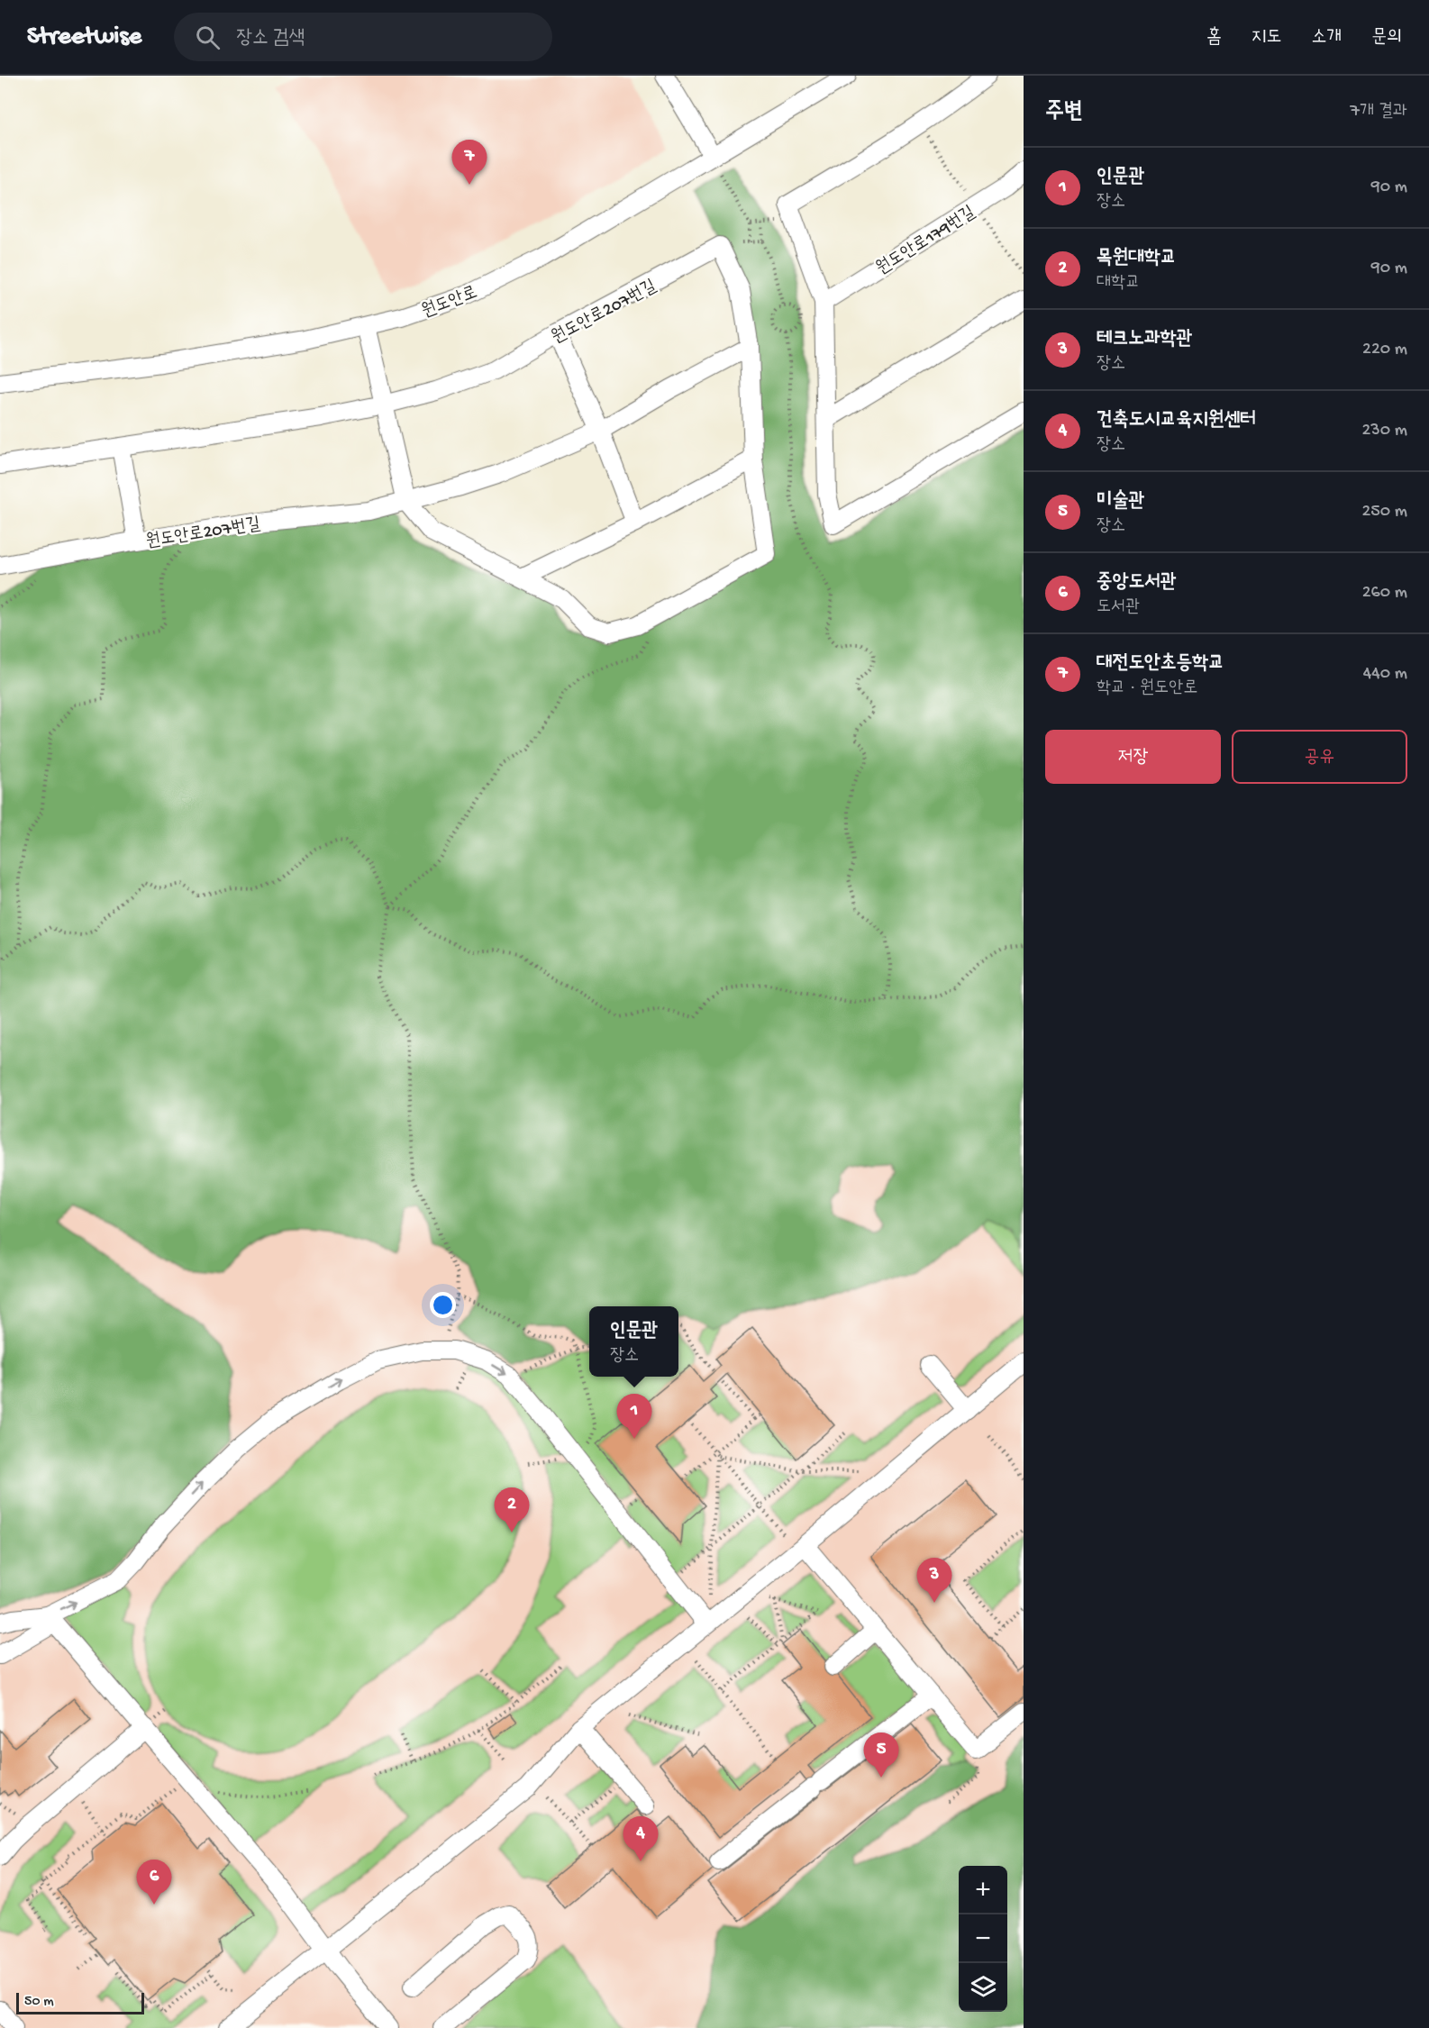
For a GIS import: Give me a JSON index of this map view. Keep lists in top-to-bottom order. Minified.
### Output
{"streets":{"street":["원도안로179번길","원도안로","원도안로207번길"]},"crossings":[["원도안로","원도안로207번길"]],"scale_bar":"50 m","page":{"header":"Streetwise","search":"장소 검색","nav":["홈","지도","소개","문의"],"heading":["주변","7개 결과"],"pins":["7","1","2","3","5","4","6"],"list":[{"mark":"1","name":"인문관","note":"장소","value":"90 m"},{"mark":"2","name":"목원대학교","note":"대학교","value":"90 m"},{"mark":"3","name":"테크노과학관","note":"장소","value":"220 m"},{"mark":"4","name":"건축도시교육지원센터","note":"장소","value":"230 m"},{"mark":"5","name":"미술관","note":"장소","value":"250 m"},{"mark":"6","name":"중앙도서관","note":"도서관","value":"260 m"},{"mark":"7","name":"대전도안초등학교","note":"학교 · 원도안로","value":"440 m"}],"buttons":["저장","공유"],"popup":["인문관","장소"],"map_buttons":["+","−"],"scale":"50 m"}}
